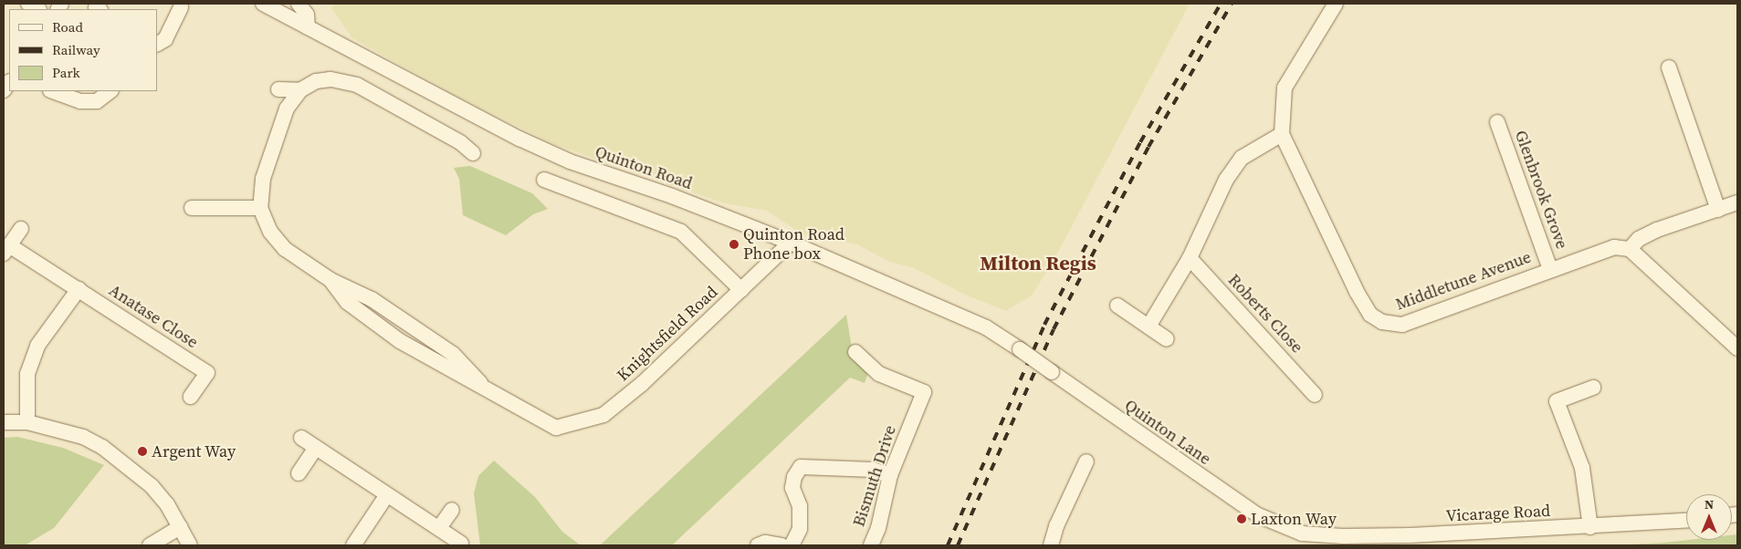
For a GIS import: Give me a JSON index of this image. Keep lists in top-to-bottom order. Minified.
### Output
{"streets":{"street":["Quinton Road","Glenbrook Grove","Middletune Avenue","Roberts Close","Anatase Close","Knightsfield Road","Quinton Lane","Bismuth Drive","Vicarage Road"]},"crossings":[["Quinton Road","Knightsfield Road"],["Quinton Road","Quinton Lane"],["Glenbrook Grove","Middletune Avenue"],["Quinton Lane","Vicarage Road"]],"districts":["Milton Regis"],"places":["Quinton Road Phone box","Argent Way","Laxton Way"],"legend":["Road","Railway","Park"],"north":"top"}
